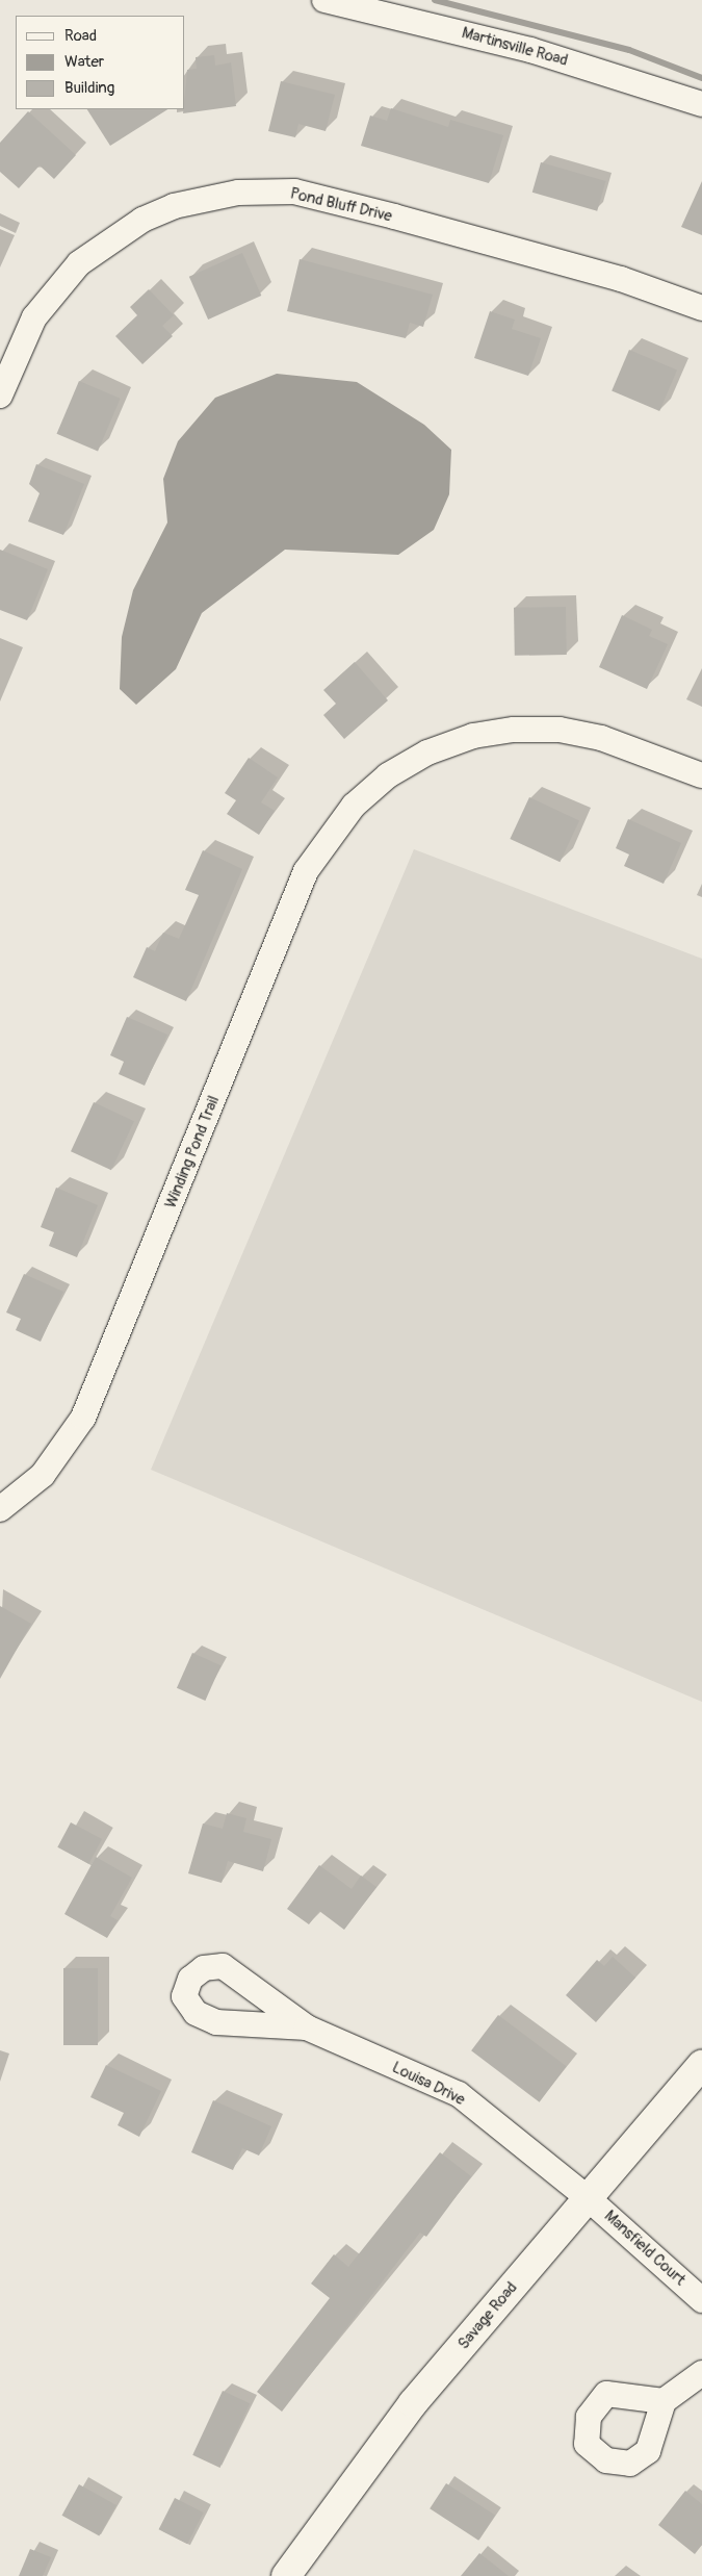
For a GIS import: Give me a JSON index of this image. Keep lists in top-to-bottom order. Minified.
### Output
{"streets":{"street":["Martinsville Road","Pond Bluff Drive","Winding Pond Trail","Louisa Drive","Mansfield Court","Savage Road"]},"crossings":[["Louisa Drive","Mansfield Court"],["Louisa Drive","Savage Road"],["Mansfield Court","Savage Road"]],"legend":["Road","Water","Building"]}
